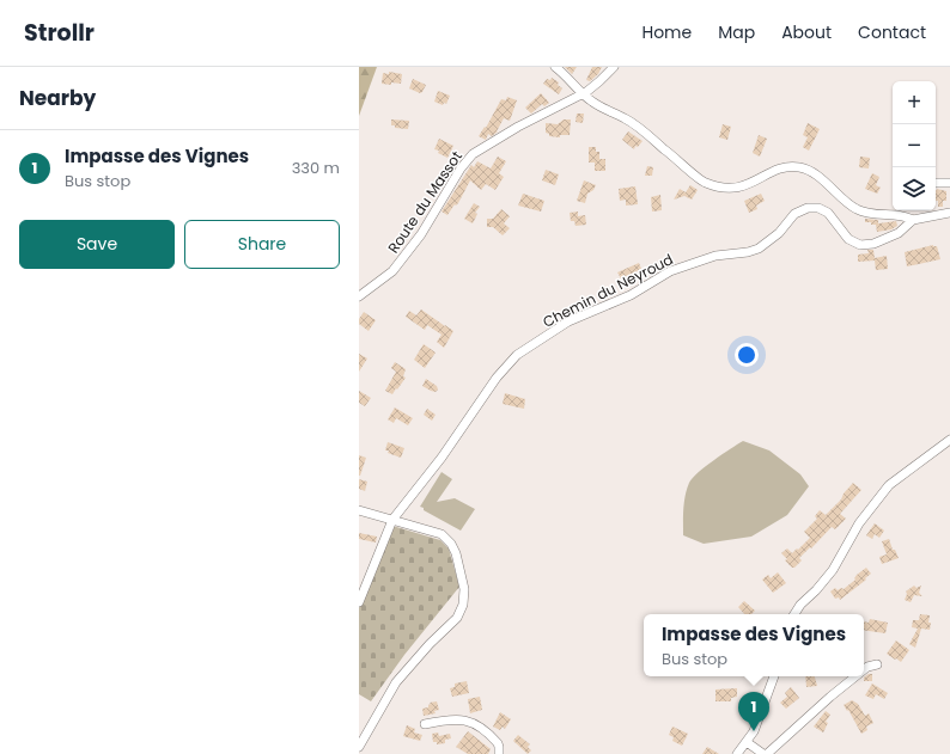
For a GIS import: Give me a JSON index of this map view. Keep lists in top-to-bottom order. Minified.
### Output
{"streets":{"street":["Route du Massot","Chemin du Neyroud"]},"page":{"header":"Strollr","nav":["Home","Map","About","Contact"],"heading":"Nearby","map_buttons":["+","−"],"list":[{"mark":"1","name":"Impasse des Vignes","note":"Bus stop","value":"330 m"}],"buttons":["Save","Share"],"popup":["Impasse des Vignes","Bus stop"],"pins":"1"}}
